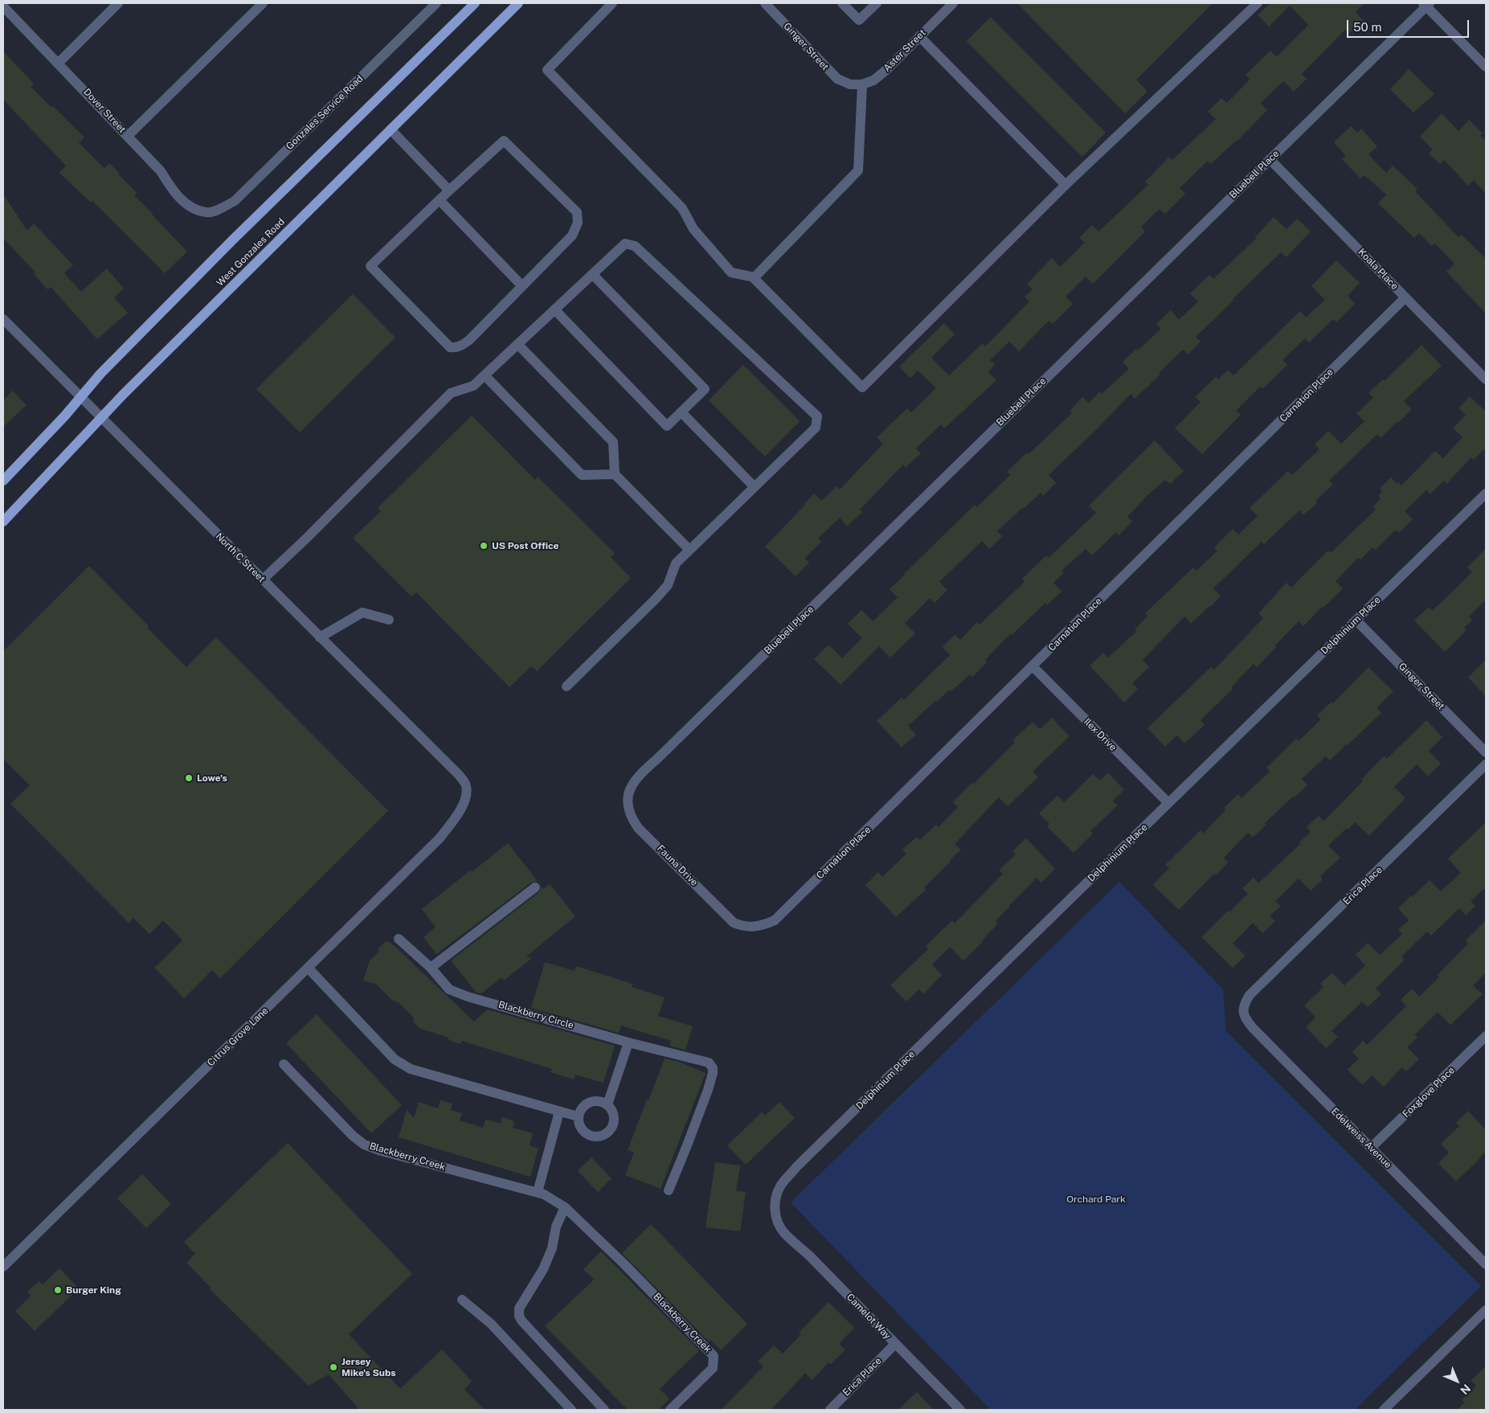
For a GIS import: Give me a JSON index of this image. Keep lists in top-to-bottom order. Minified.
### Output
{"streets":{"main road":["West Gonzales Road"],"street":["Ginger Street","Aster Street","Dover Street","Gonzales Service Road","Bluebell Place","Koala Place","Carnation Place","North C Street","Delphinium Place","Ilex Drive","Fauna Drive","Erica Place","Blackberry Circle","Citrus Grove Lane","Foxglove Place","Edelweiss Avenue","Blackberry Creek","Camelot Way"]},"crossings":[["Ginger Street","Aster Street"],["Ginger Street","Delphinium Place"],["Dover Street","Gonzales Service Road"],["Bluebell Place","Koala Place"],["Bluebell Place","Fauna Drive"],["West Gonzales Road","North C Street"],["Koala Place","Carnation Place"],["Carnation Place","Ilex Drive"],["Carnation Place","Fauna Drive"],["North C Street","Citrus Grove Lane"],["Delphinium Place","Ilex Drive"],["Delphinium Place","Camelot Way"],["Erica Place","Edelweiss Avenue"],["Erica Place","Camelot Way"],["Foxglove Place","Edelweiss Avenue"]],"parks":["Orchard Park"],"places":["US Post Office","Lowe's","Burger King","Jersey Mike's Subs"],"scale_bar":"50 m","north":"bottom right"}
